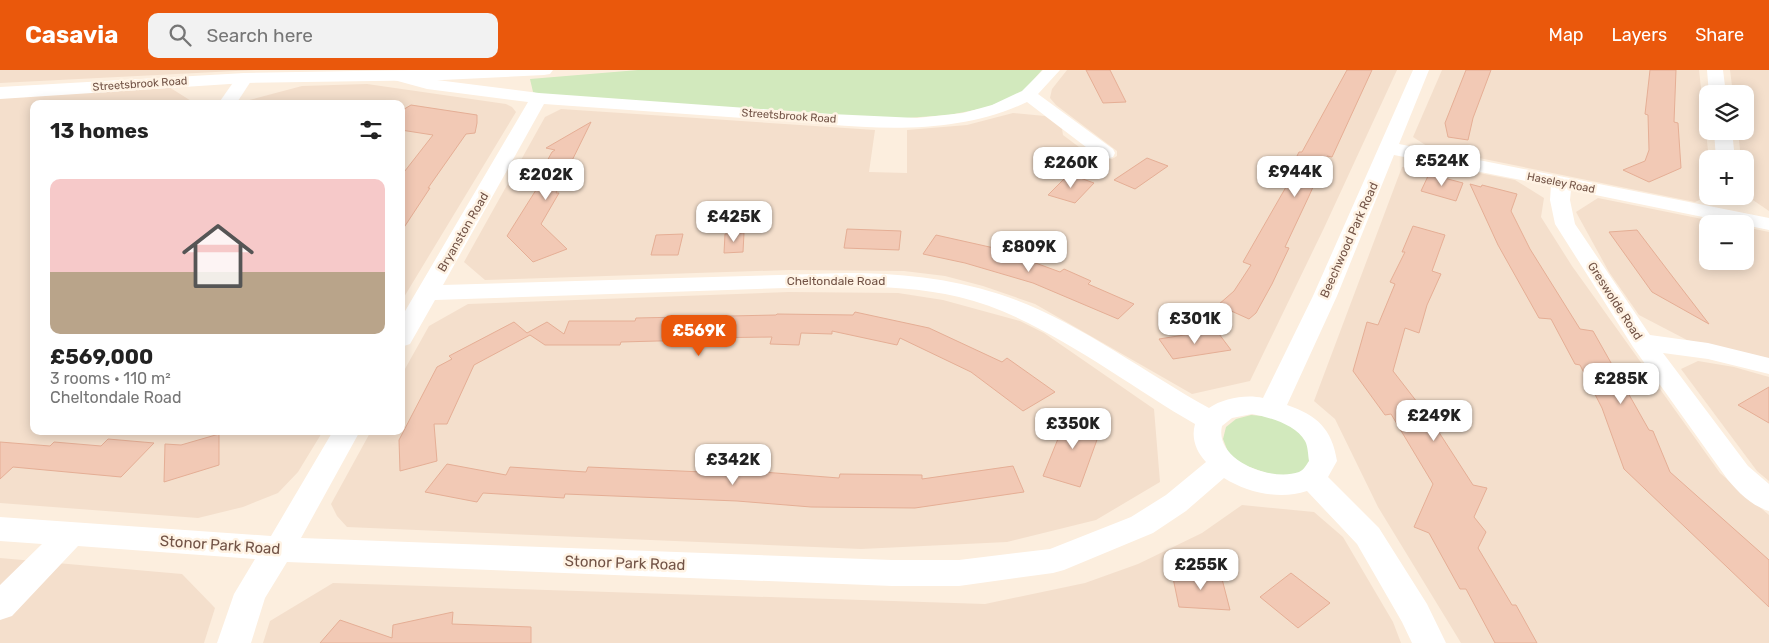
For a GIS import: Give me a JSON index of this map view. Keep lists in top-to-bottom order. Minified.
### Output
{"streets":{"main road":["Streetsbrook Road"],"street":["Haseley Road","Bryanston Road","Beechwood Park Road","Cheltondale Road","Greswolde Road","Stonor Park Road"]},"crossings":[["Streetsbrook Road","Bryanston Road"],["Haseley Road","Beechwood Park Road"],["Haseley Road","Greswolde Road"],["Bryanston Road","Cheltondale Road"],["Beechwood Park Road","Cheltondale Road"],["Beechwood Park Road","Stonor Park Road"],["Cheltondale Road","Stonor Park Road"]],"page":{"header":"Casavia","search":"Search here","nav":["Map","Layers","Share"],"map_buttons":["+","−"],"heading":"13 homes","price":["£524K","£260K","£944K","£202K","£425K","£809K","£301K","£569K","£285K","£249K","£350K","£342K","£255K"],"list":[{"name":"£569,000","note":"3 rooms · 110 m² · Cheltondale Road"}]}}
